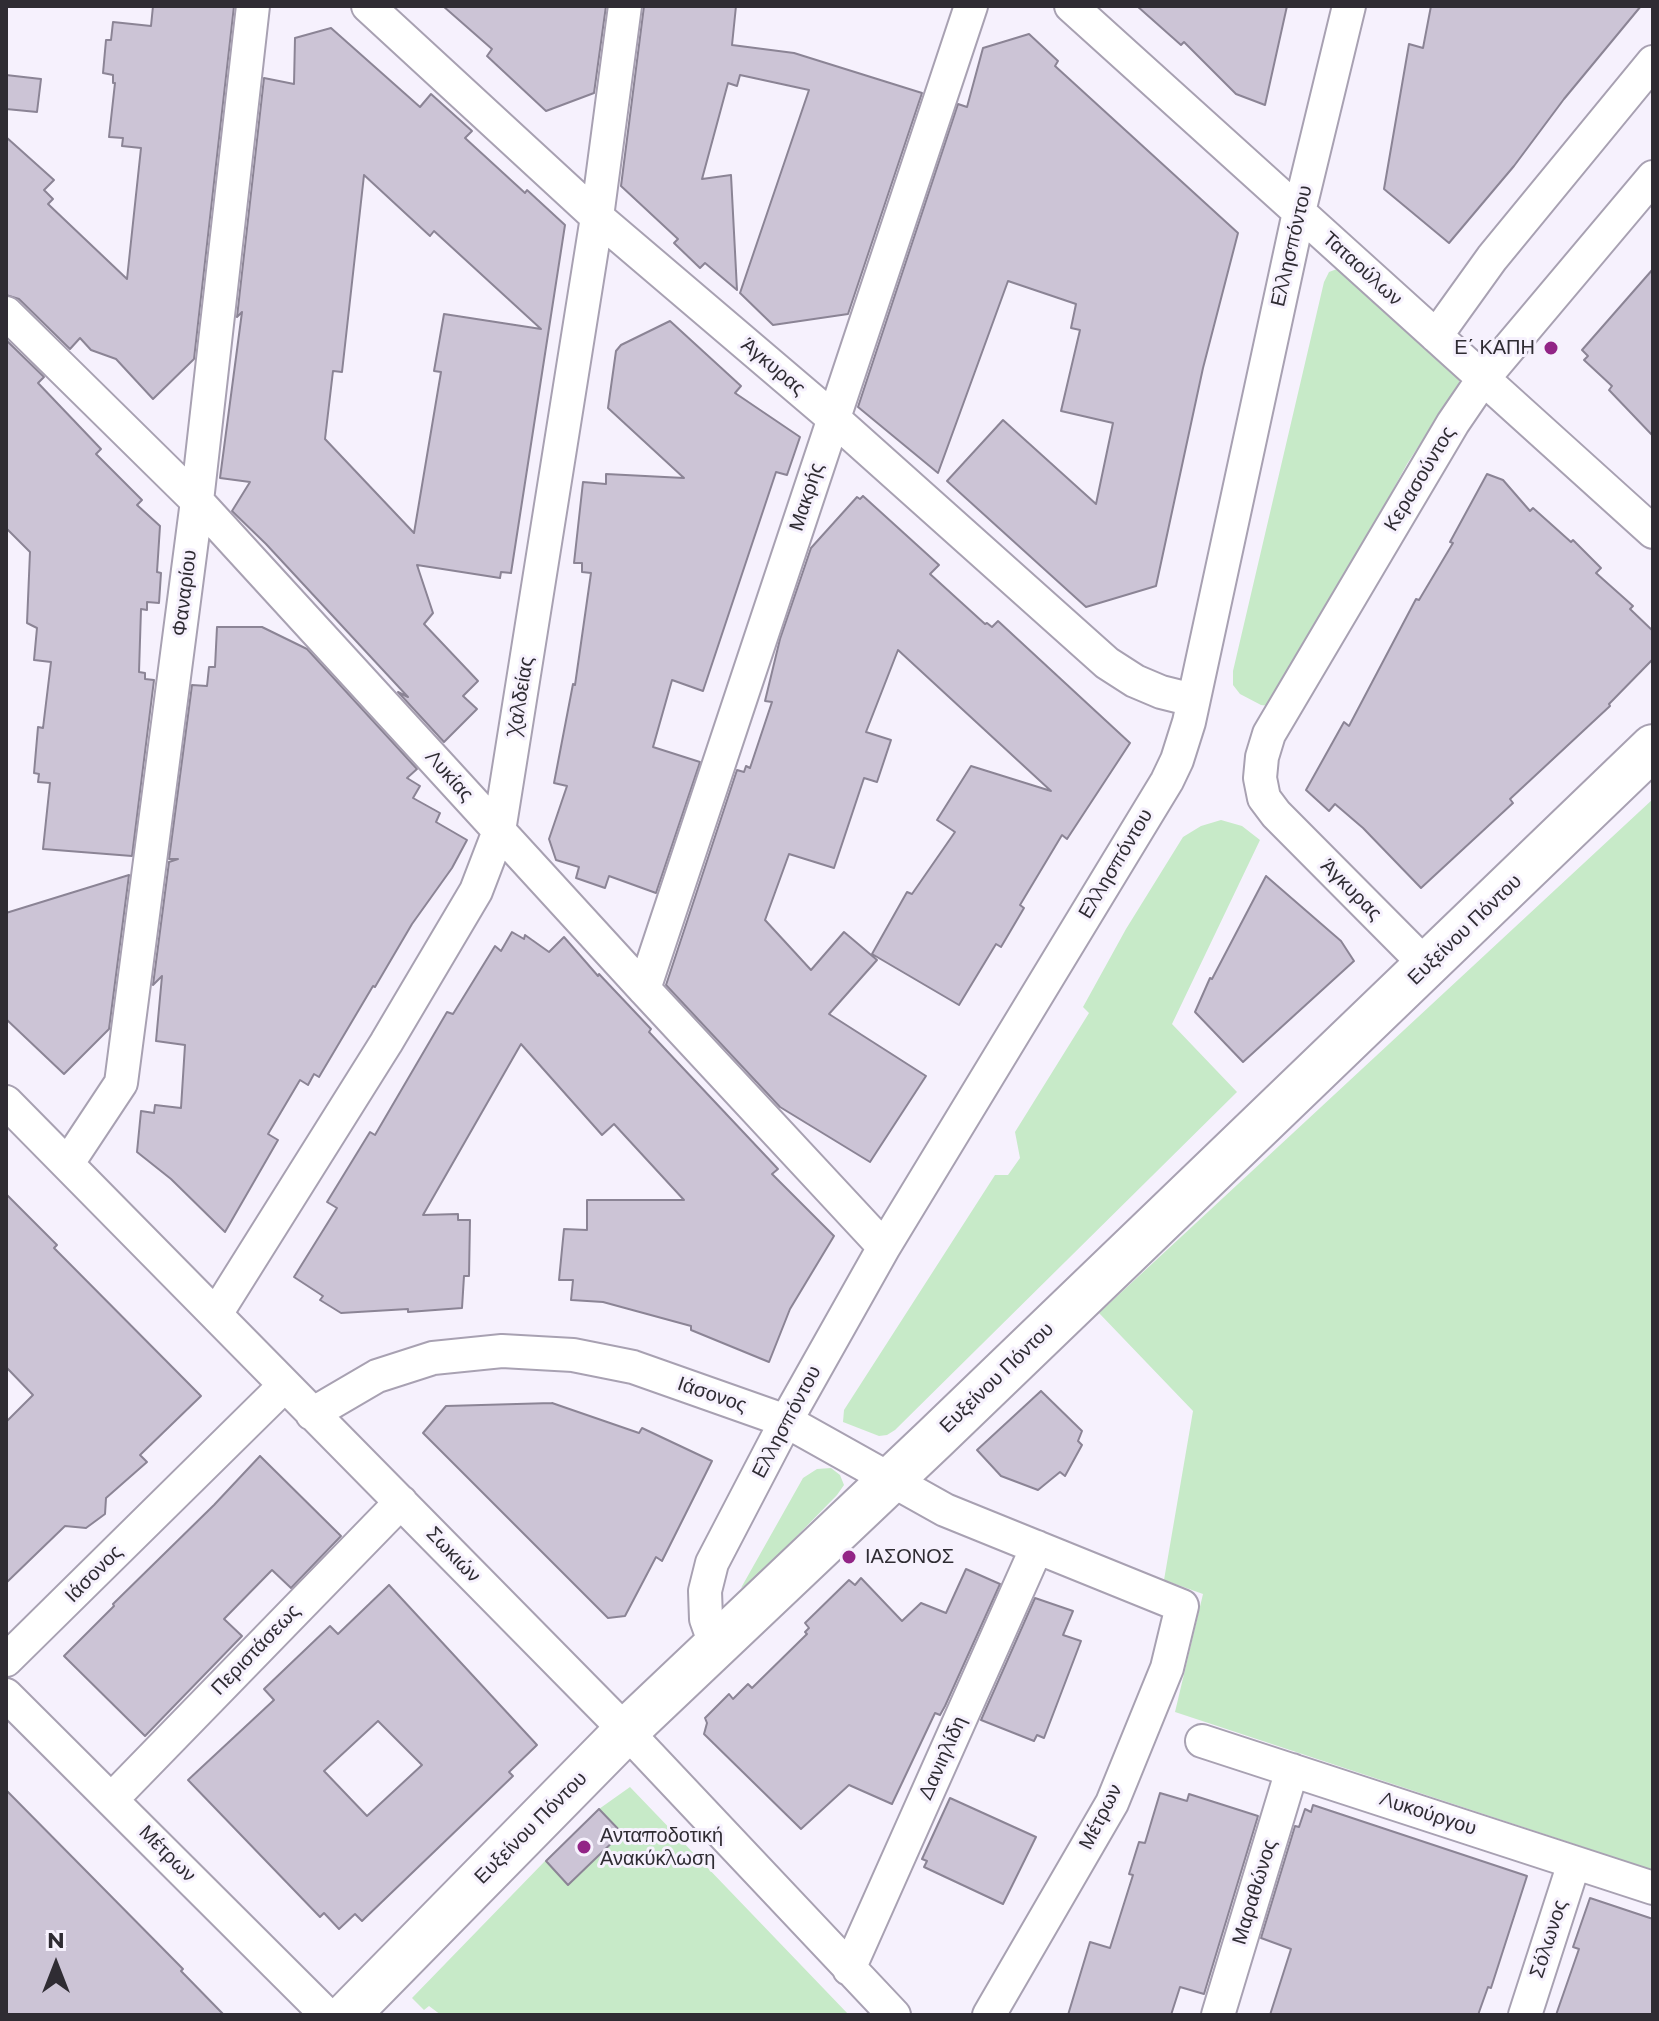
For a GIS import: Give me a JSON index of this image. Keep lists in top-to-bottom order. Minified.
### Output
{"streets":{"street":["Ελλησπόντου","Ταταούλων","Άγκυρας","Κερασούντος","Μακρής","Φαναρίου","Χαλδείας","Λυκίας","Ευξείνου Πόντου","Ιάσονος","Σωκιών","Περιστάσεως","Δανιηλίδη","Λυκούργου","Μέτρων","Μαραθώνος","Σόλωνος"]},"crossings":[["Ελλησπόντου","Ταταούλων"],["Ελλησπόντου","Άγκυρας"],["Ελλησπόντου","Λυκίας"],["Ελλησπόντου","Ευξείνου Πόντου"],["Ελλησπόντου","Ιάσονος"],["Ταταούλων","Κερασούντος"],["Άγκυρας","Κερασούντος"],["Άγκυρας","Μακρής"],["Άγκυρας","Χαλδείας"],["Άγκυρας","Ευξείνου Πόντου"],["Μακρής","Λυκίας"],["Φαναρίου","Λυκίας"],["Φαναρίου","Σωκιών"],["Χαλδείας","Λυκίας"],["Χαλδείας","Σωκιών"],["Ευξείνου Πόντου","Ιάσονος"],["Ευξείνου Πόντου","Σωκιών"],["Ιάσονος","Σωκιών"],["Ιάσονος","Δανιηλίδη"],["Ιάσονος","Μέτρων"],["Σωκιών","Περιστάσεως"],["Σωκιών","Δανιηλίδη"],["Περιστάσεως","Μέτρων"],["Λυκούργου","Μαραθώνος"],["Λυκούργου","Σόλωνος"]],"places":["Ε΄ ΚΑΠΗ","ΙΑΣΟΝΟΣ","Ανταποδοτική Ανακύκλωση"],"north":"top"}
